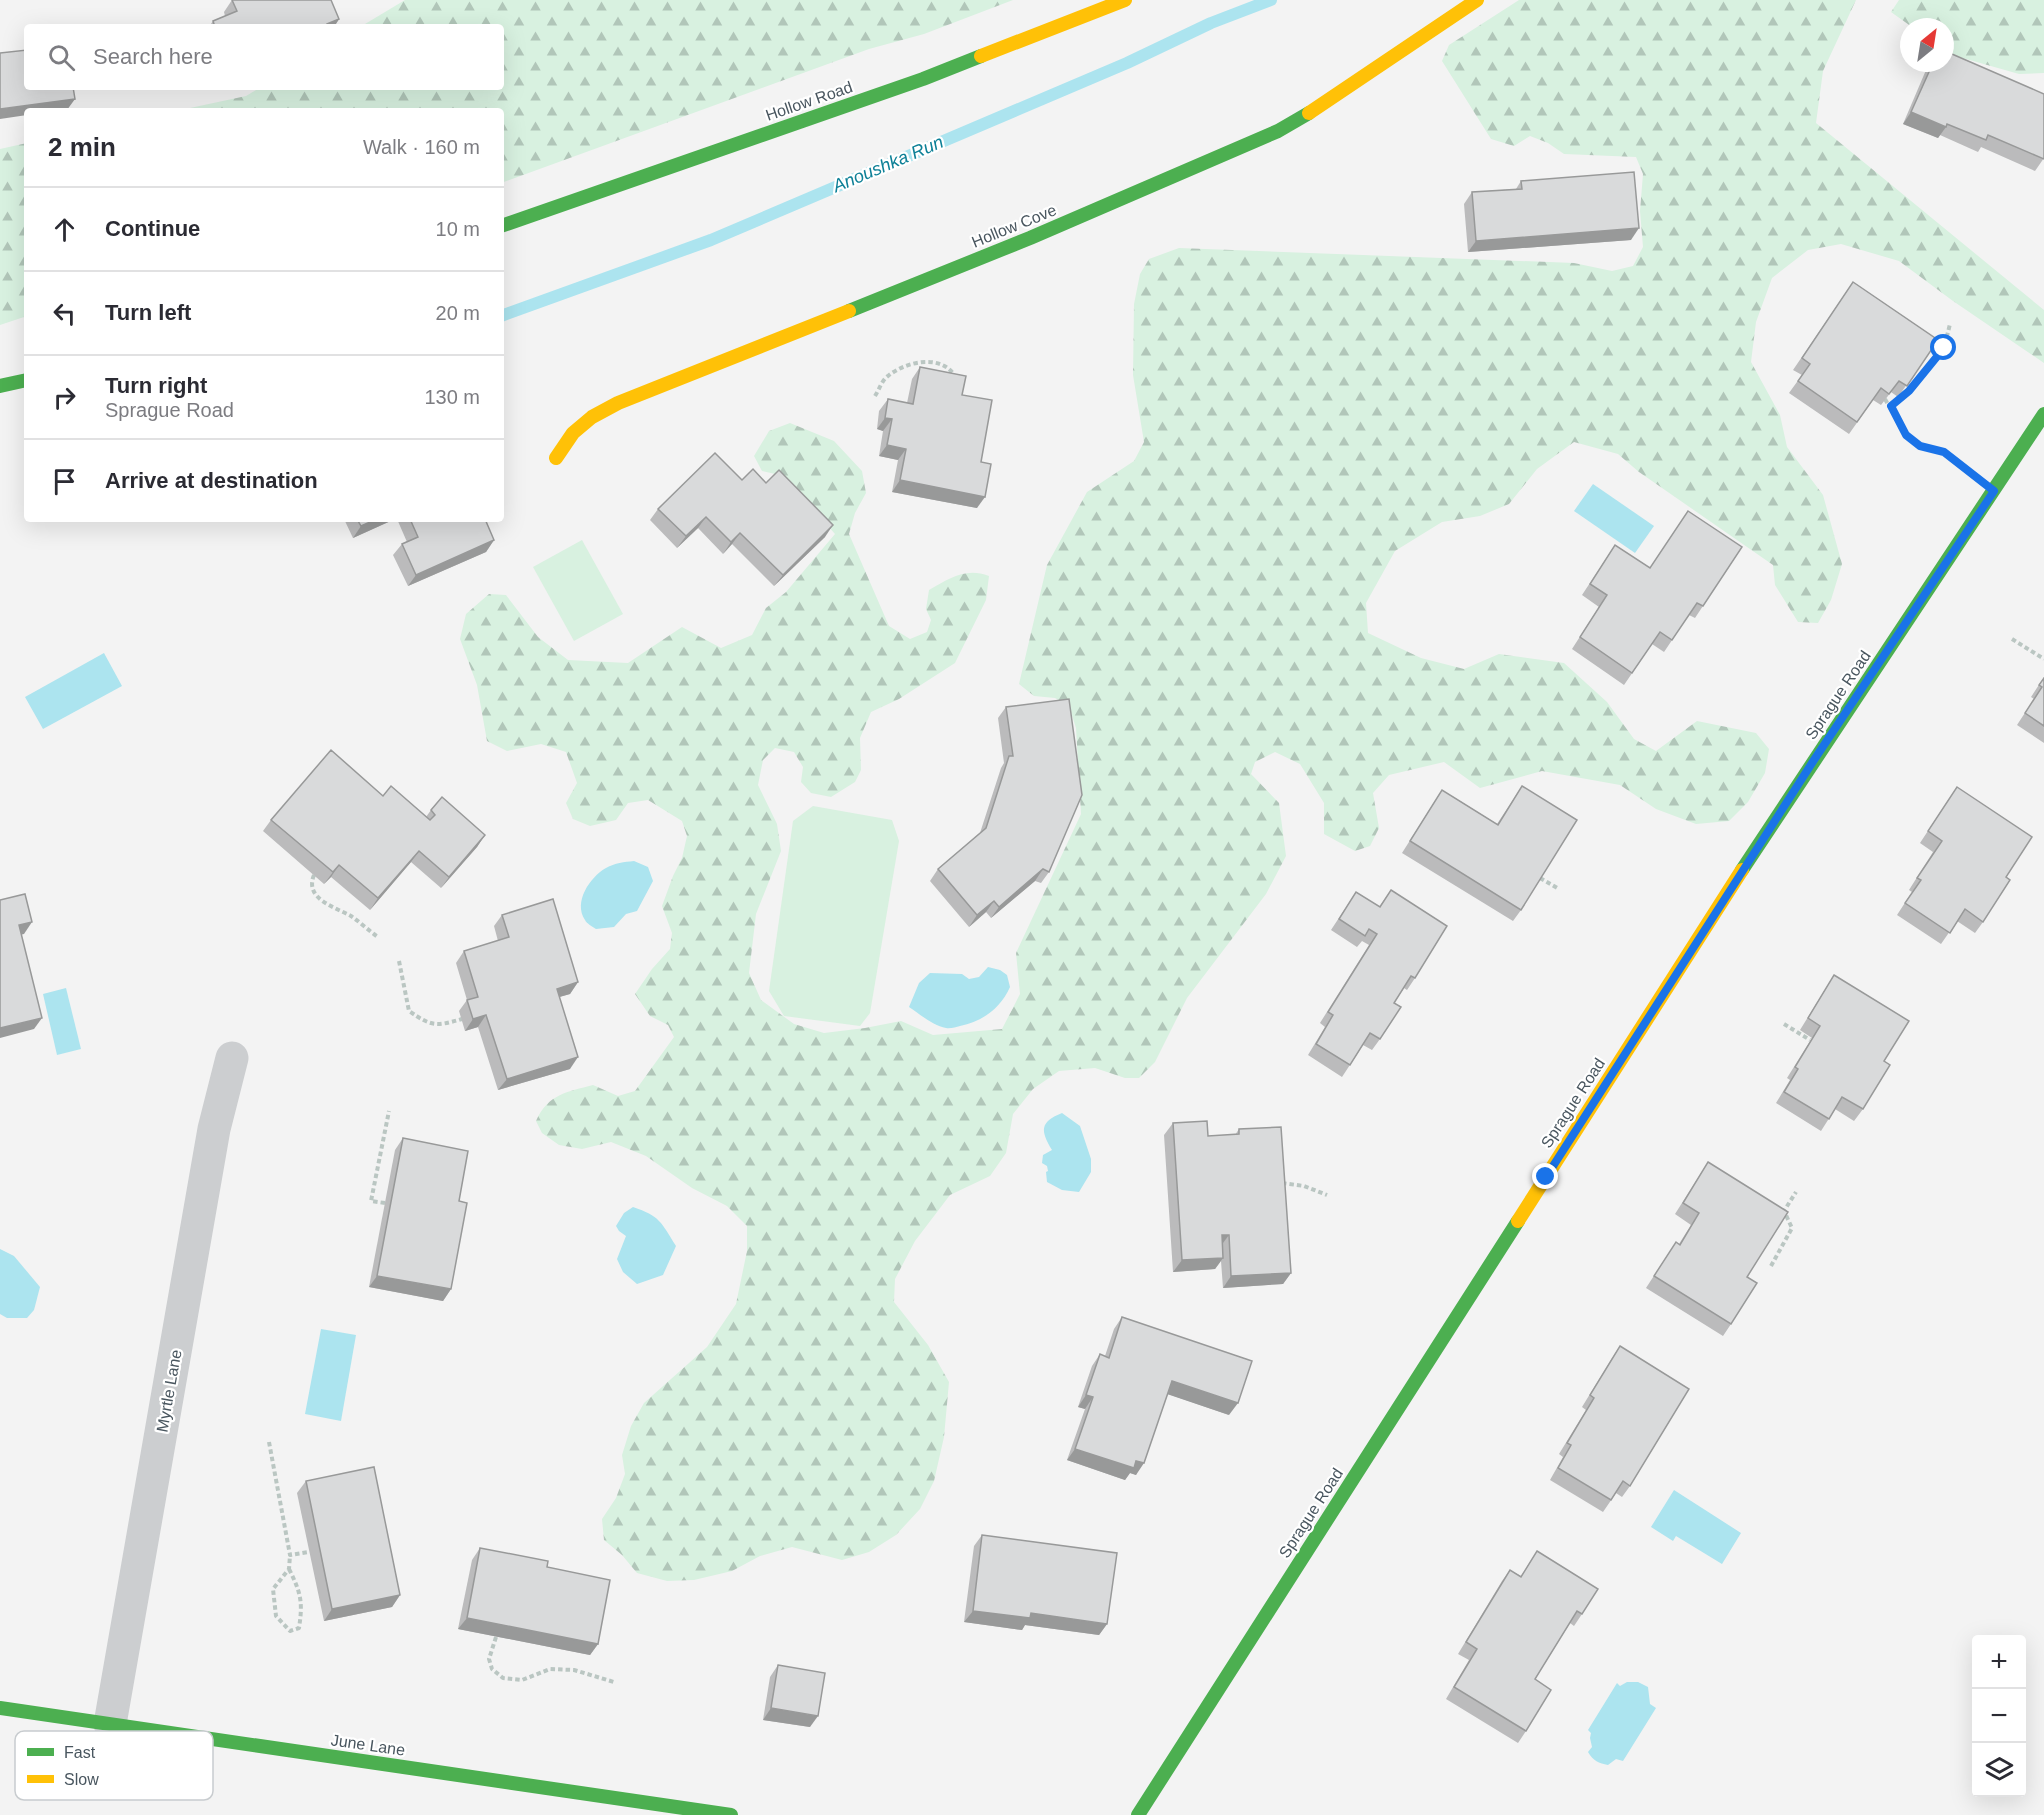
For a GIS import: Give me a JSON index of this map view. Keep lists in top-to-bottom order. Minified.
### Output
{"streets":{"street":["Hollow Road","Hollow Cove","Sprague Road","Myrtle Lane","June Lane"]},"crossings":[["Myrtle Lane","June Lane"]],"water":["Anoushka Run"],"legend":["Fast","Slow"],"north":"top right","page":{"search":"Search here","heading":["2 min","Walk · 160 m"],"list":[["Continue","10 m"],["Turn left","20 m"],["Turn right","Sprague Road","130 m"],"Arrive at destination"],"map_buttons":["+","−"]}}
